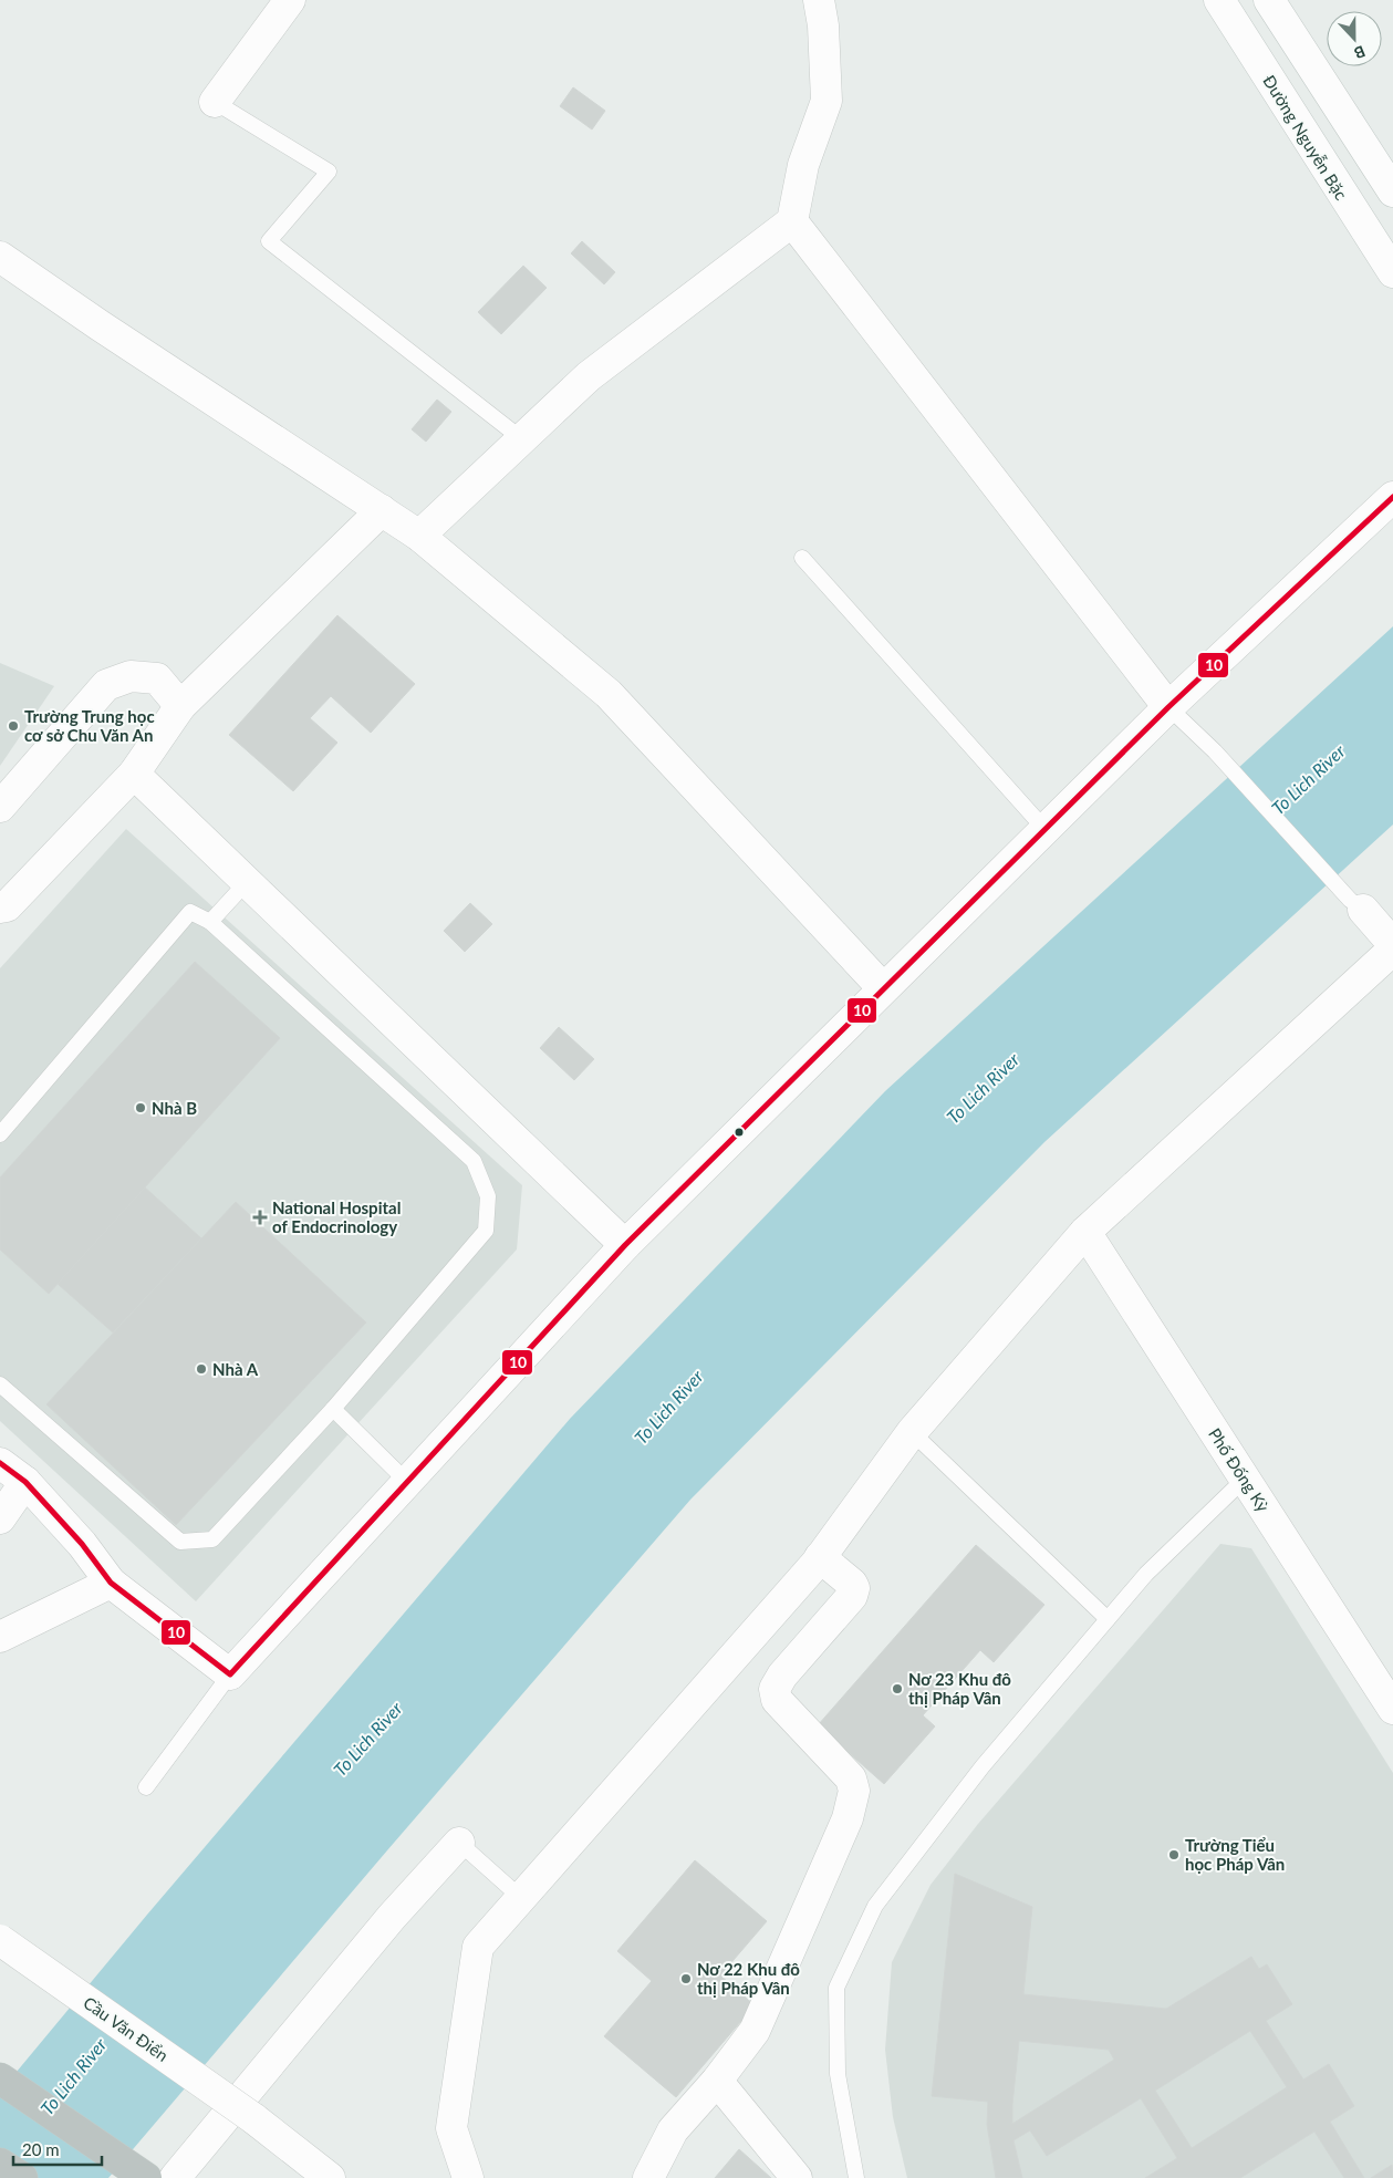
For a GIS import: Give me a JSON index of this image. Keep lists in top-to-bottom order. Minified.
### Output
{"streets":{"street":["Đường Nguyễn Bặc","Phố Đống Kỳ","Cầu Văn Điển"]},"water":["To Lich River"],"places":{"other":["Trường Trung học cơ sở Chu Văn An","Nhà B","Nhà A","Nơ 23 Khu đô thị Pháp Vân","Trường Tiểu học Pháp Vân","Nơ 22 Khu đô thị Pháp Vân"],"health":["National Hospital of Endocrinology"]},"lines":["transit line 10"],"scale_bar":"20 m","north":"bottom"}
